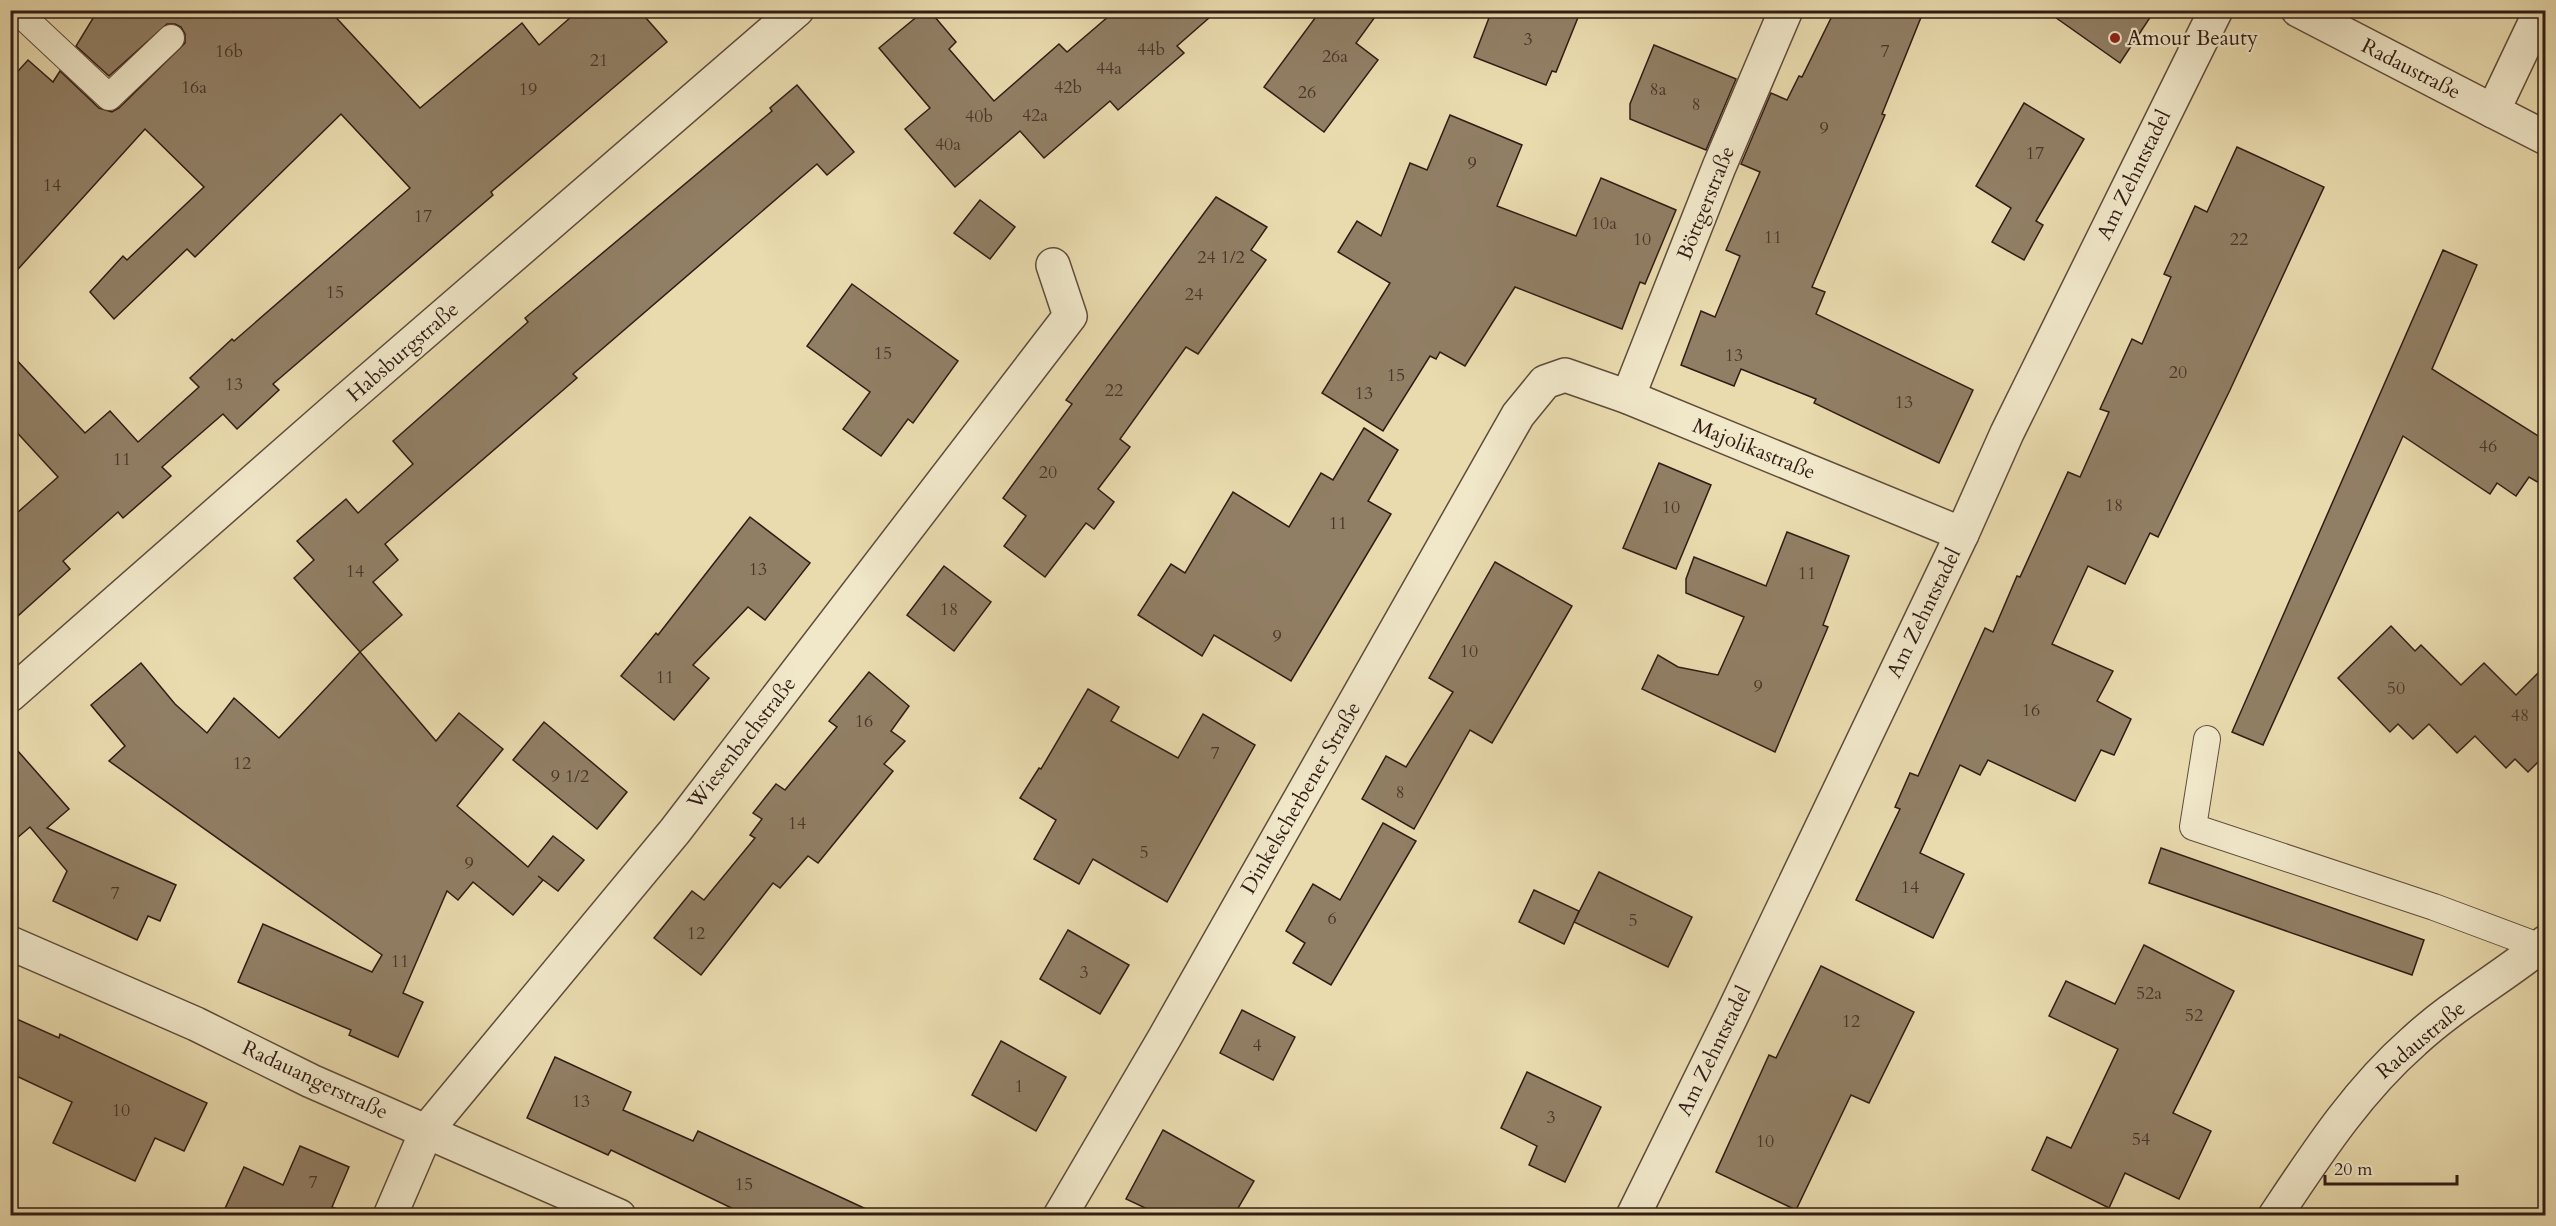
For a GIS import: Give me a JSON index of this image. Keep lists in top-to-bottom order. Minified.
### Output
{"streets":{"street":["Radaustraße","Am Zehntstadel","Böttgerstraße","Habsburgstraße","Majolikastraße","Wiesenbachstraße","Dinkelscherbener Straße","Radauangerstraße"]},"crossings":[["Am Zehntstadel","Majolikastraße"],["Böttgerstraße","Majolikastraße"],["Majolikastraße","Dinkelscherbener Straße"],["Wiesenbachstraße","Radauangerstraße"]],"places":["Amour Beauty"],"house_numbers":["3","44b","16b","7","26a","21","44a","16a","42b","19","8a","26","8","42a","40b","9","40a","17","9","14","17","10a","11","10","22","24 1/2","15","24","15","13","20","15","13","22","13","13","46","11","20","18","10","11","13","14","11","18","9","10","11","9","50","16","48","16","7","12","9 1/2","8","14","5","9","14","7","6","5","12","11","3","52a","52","12","4","1","13","10","3","54","10","7","15"],"scale_bar":"20 m"}
